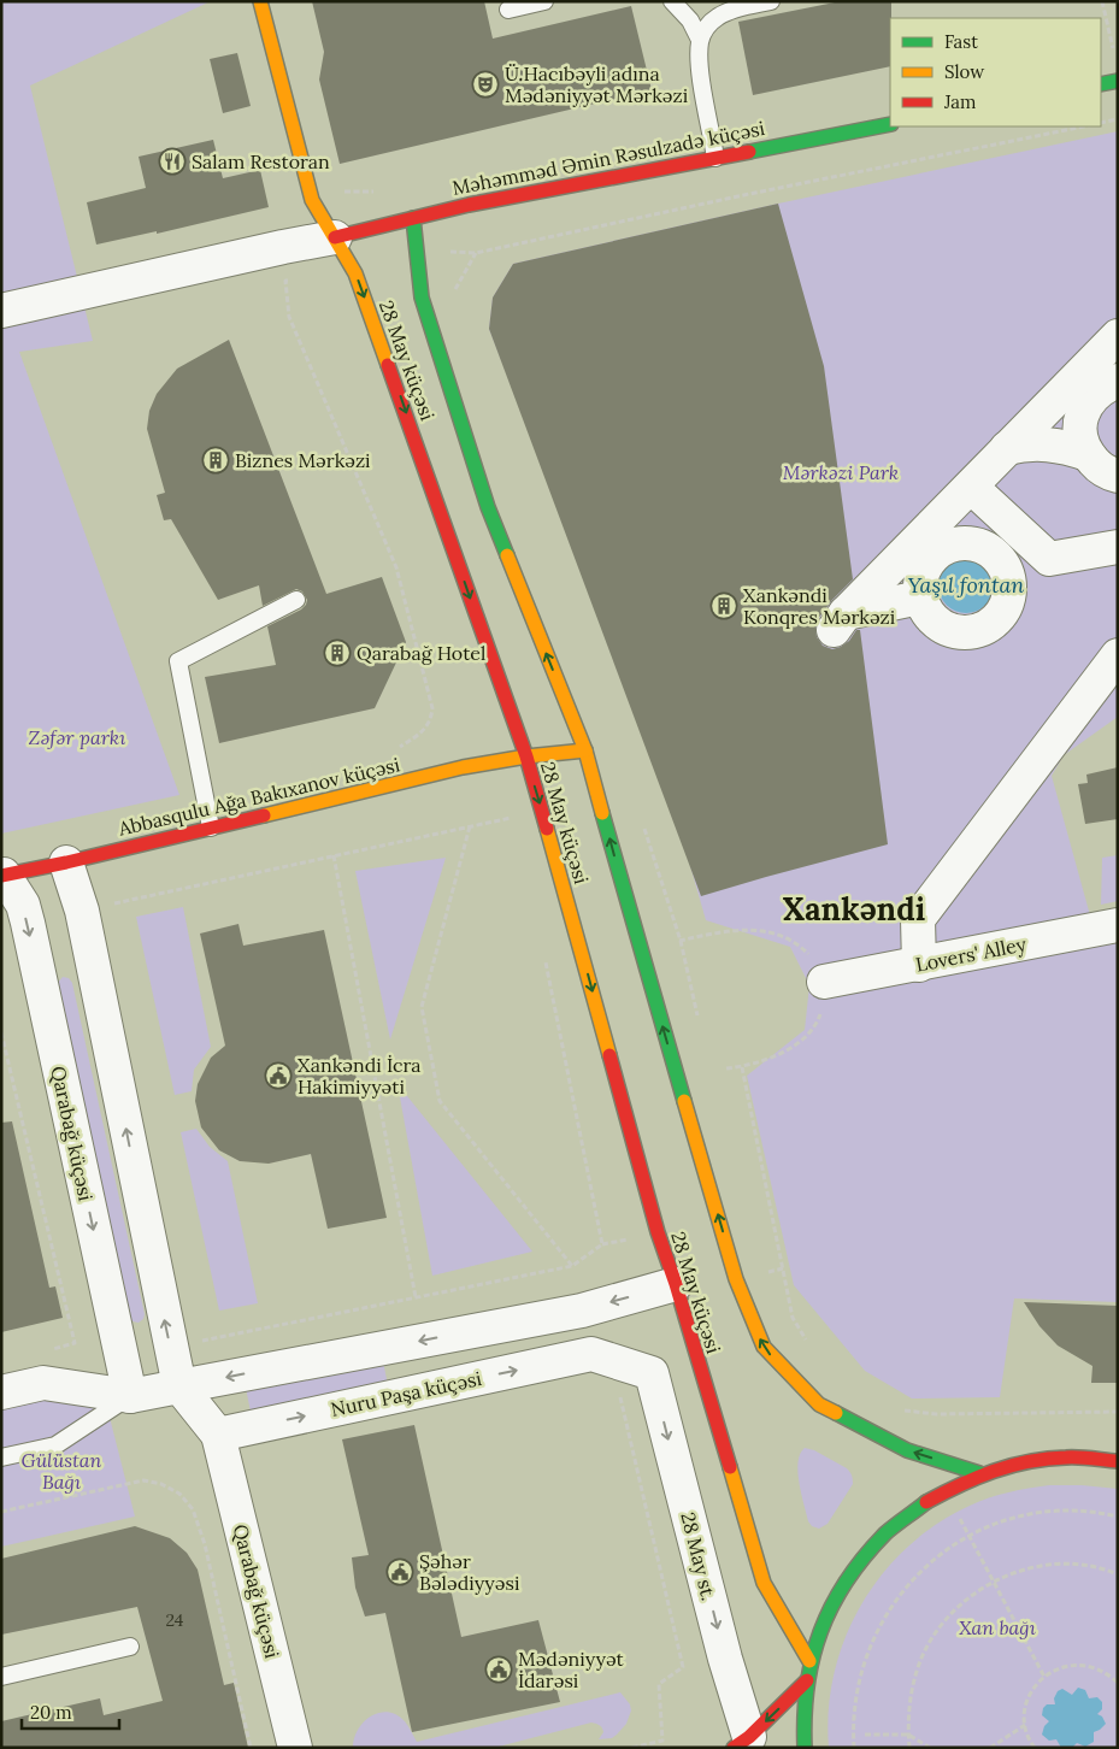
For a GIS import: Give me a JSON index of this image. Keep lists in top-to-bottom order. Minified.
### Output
{"streets":{"main road":["Məhəmməd Əmin Rəsulzadə küçəsi","28 May küçəsi","Abbasqulu Ağa Bakıxanov küçəsi"],"street":["Lovers' Alley","Qarabağ küçəsi","Nuru Paşa küçəsi","28 May st."]},"crossings":[["Məhəmməd Əmin Rəsulzadə küçəsi","28 May küçəsi"],["28 May küçəsi","Abbasqulu Ağa Bakıxanov küçəsi"],["Abbasqulu Ağa Bakıxanov küçəsi","Qarabağ küçəsi"],["Qarabağ küçəsi","Nuru Paşa küçəsi"],["Nuru Paşa küçəsi","28 May st."]],"one_way":["28 May st."],"districts":["Xankəndi"],"water":["Yaşıl fontan"],"parks":["Mərkəzi Park","Zəfər parkı","Gülüstan Bağı","Xan bağı"],"places":{"theatre":["Ü.Hacıbəyli adına Mədəniyyət Mərkəzi"],"restaurant":["Salam Restoran"],"building":["Biznes Mərkəzi","Xankəndi Konqres Mərkəzi","Qarabağ Hotel"],"public building":["Xankəndi İcra Hakimiyyəti","Şəhər Bələdiyyəsi","Mədəniyyət İdarəsi"]},"house_numbers":["24"],"legend":["Fast","Slow","Jam"],"scale_bar":"20 m"}
